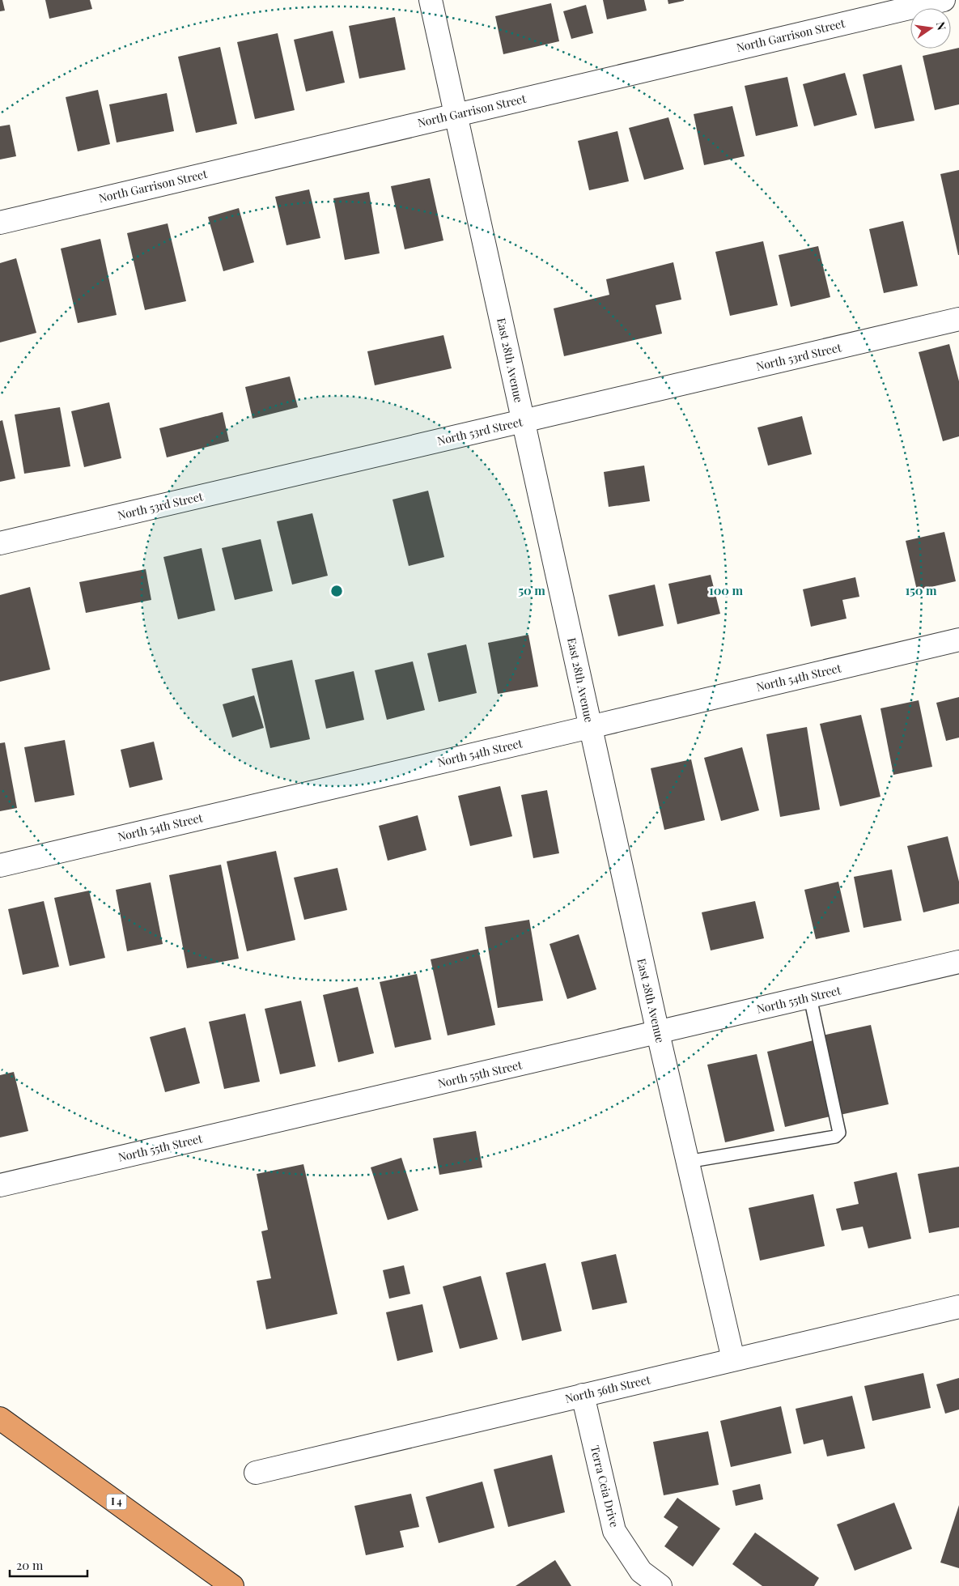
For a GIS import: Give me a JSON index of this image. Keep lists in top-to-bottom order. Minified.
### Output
{"streets":{"highway":["I 4"],"street":["North Garrison Street","North 53rd Street","East 28th Avenue","North 54th Street","North 55th Street","North 56th Street","Terra Ceia Drive"]},"crossings":[["North Garrison Street","East 28th Avenue"],["North 53rd Street","East 28th Avenue"],["East 28th Avenue","North 54th Street"],["East 28th Avenue","North 55th Street"],["East 28th Avenue","North 56th Street"],["North 56th Street","Terra Ceia Drive"]],"scale_bar":"20 m","north":"right","rings":["50 m","100 m","150 m"]}
